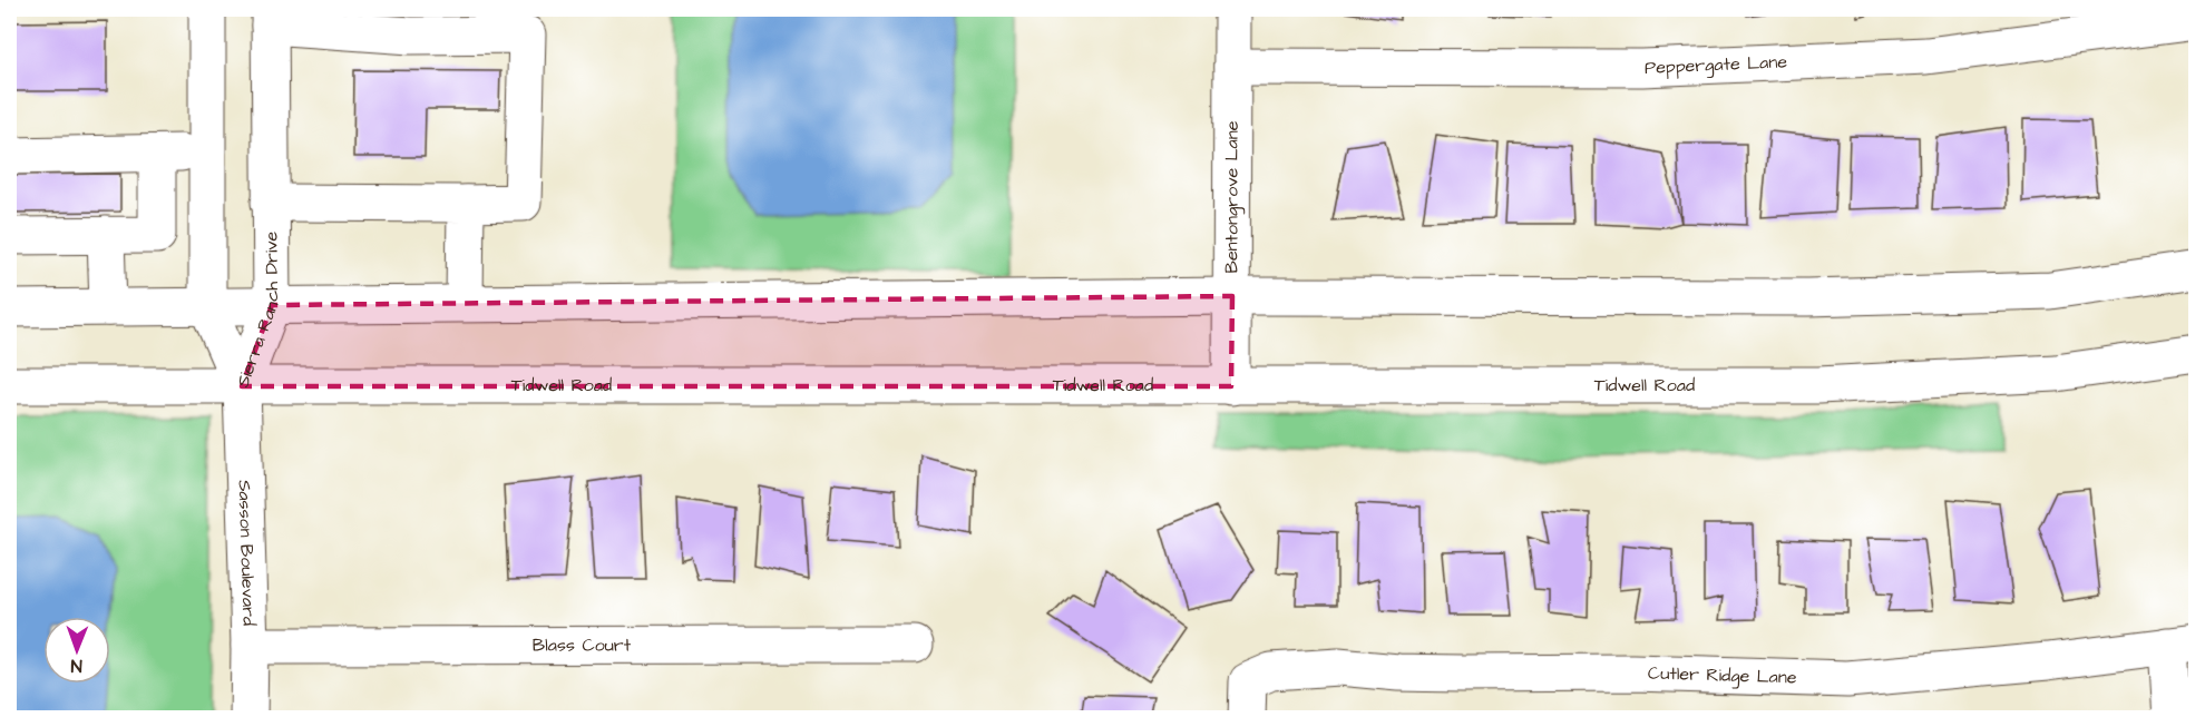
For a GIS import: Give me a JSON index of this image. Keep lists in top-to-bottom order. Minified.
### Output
{"streets":{"main road":["Peppergate Lane","Bentongrove Lane","Sierra Ranch Drive","Tidwell Road","Sasson Boulevard","Blass Court","Cutler Ridge Lane"]},"crossings":[["Peppergate Lane","Bentongrove Lane"],["Bentongrove Lane","Tidwell Road"],["Sierra Ranch Drive","Tidwell Road"],["Sierra Ranch Drive","Sasson Boulevard"],["Tidwell Road","Sasson Boulevard"],["Sasson Boulevard","Blass Court"]],"north":"bottom"}
